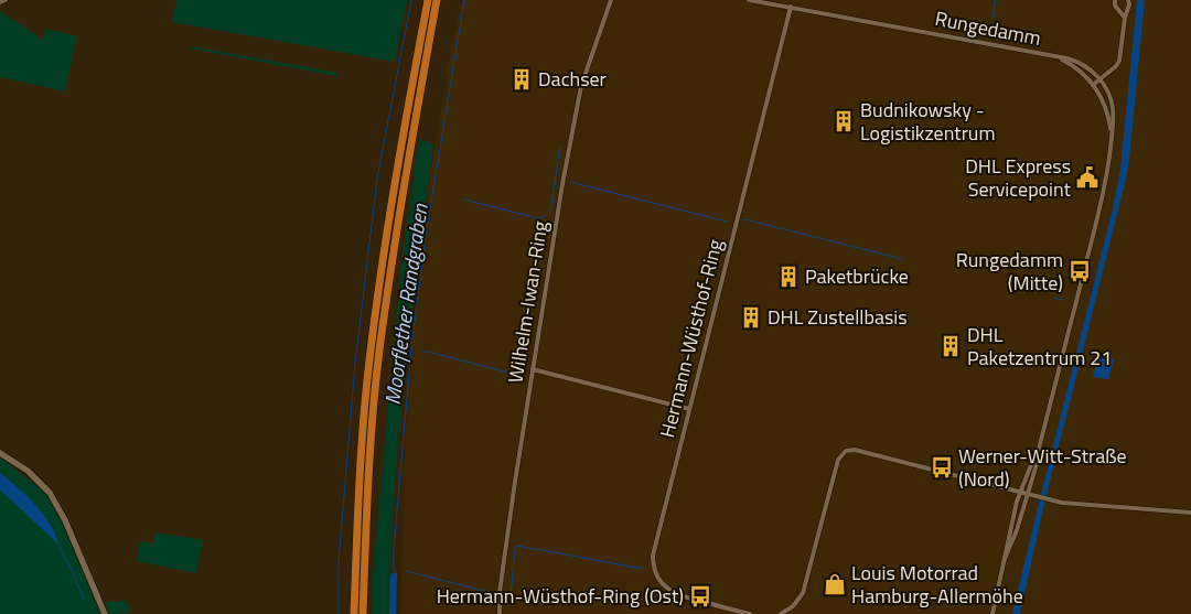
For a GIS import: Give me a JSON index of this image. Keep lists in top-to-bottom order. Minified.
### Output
{"streets":{"street":["Rungedamm","Wilhelm-Iwan-Ring","Hermann-Wüsthof-Ring"]},"crossings":[["Rungedamm","Hermann-Wüsthof-Ring"]],"water":["Moorflether Randgraben"],"places":{"building":["Dachser","Budnikowsky - Logistikzentrum","Paketbrücke","DHL Zustellbasis","DHL Paketzentrum 21"],"public building":["DHL Express Servicepoint"],"bus stop":["Rungedamm (Mitte)","Werner-Witt-Straße (Nord)","Hermann-Wüsthof-Ring (Ost)"],"shop":["Louis Motorrad Hamburg-Allermöhe"]}}
